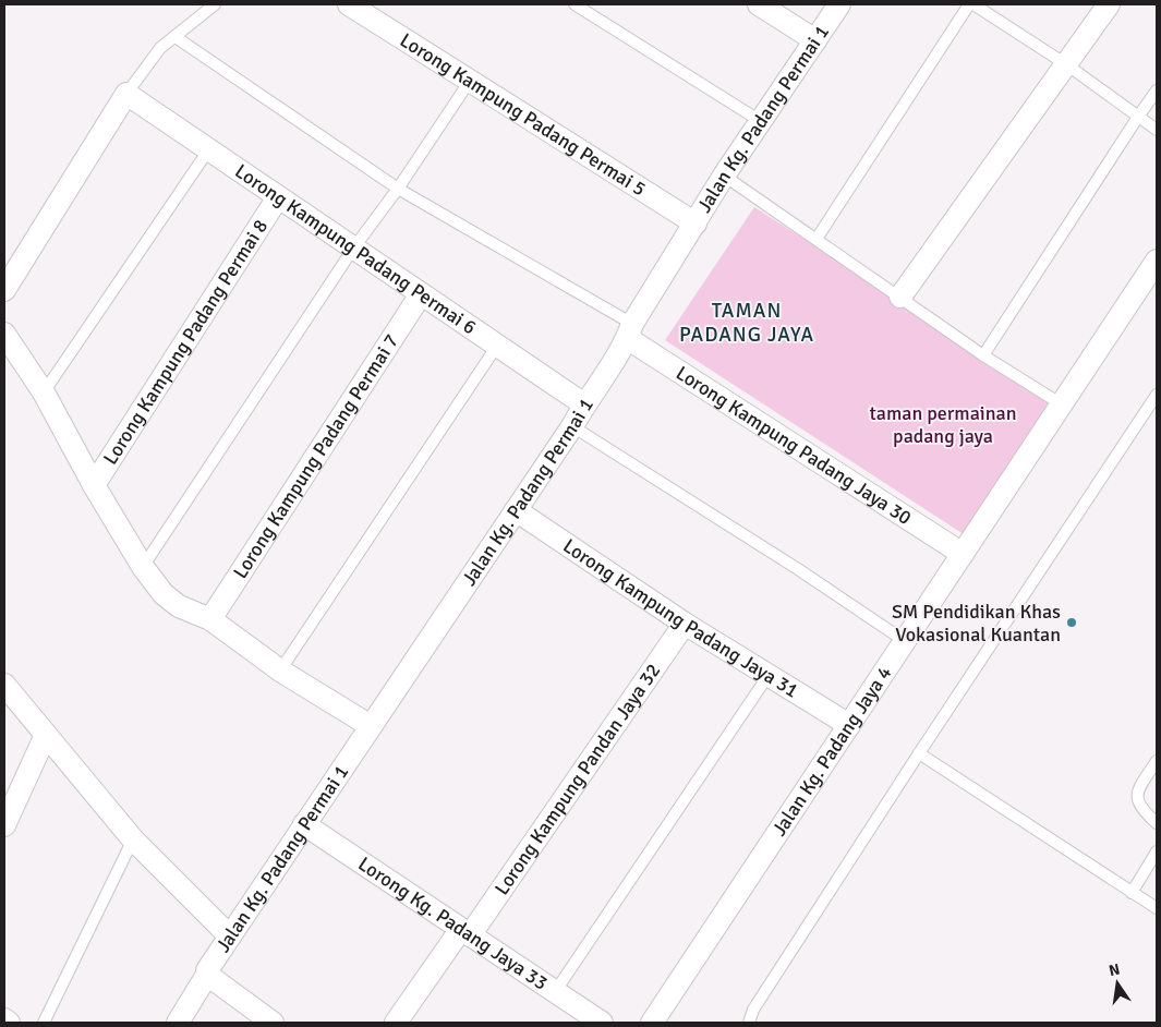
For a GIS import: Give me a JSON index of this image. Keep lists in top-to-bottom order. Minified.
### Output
{"streets":{"street":["Lorong Kampung Padang Permai 5","Jalan Kg. Padang Permai 1","Lorong Kampung Padang Permai 6","Lorong Kampung Padang Permai 8","Lorong Kampung Padang Jaya 30","Lorong Kampung Padang Permai 7","Lorong Kampung Padang Jaya 31","Jalan Kg. Padang Jaya 4","Lorong Kampung Pandan Jaya 32","Lorong Kg. Padang Jaya 33"]},"crossings":[["Lorong Kampung Padang Permai 5","Jalan Kg. Padang Permai 1"],["Jalan Kg. Padang Permai 1","Lorong Kampung Padang Permai 6"],["Jalan Kg. Padang Permai 1","Lorong Kampung Padang Jaya 30"],["Jalan Kg. Padang Permai 1","Lorong Kampung Padang Jaya 31"],["Jalan Kg. Padang Permai 1","Lorong Kg. Padang Jaya 33"],["Lorong Kampung Padang Permai 6","Lorong Kampung Padang Permai 8"],["Lorong Kampung Padang Permai 6","Lorong Kampung Padang Permai 7"],["Lorong Kampung Padang Jaya 30","Jalan Kg. Padang Jaya 4"],["Lorong Kampung Padang Jaya 31","Jalan Kg. Padang Jaya 4"],["Lorong Kampung Padang Jaya 31","Lorong Kampung Pandan Jaya 32"],["Lorong Kampung Pandan Jaya 32","Lorong Kg. Padang Jaya 33"]],"districts":["TAMAN PADANG JAYA"],"parks":["taman permainan padang jaya"],"places":["SM Pendidikan Khas Vokasional Kuantan"],"north":"top"}
